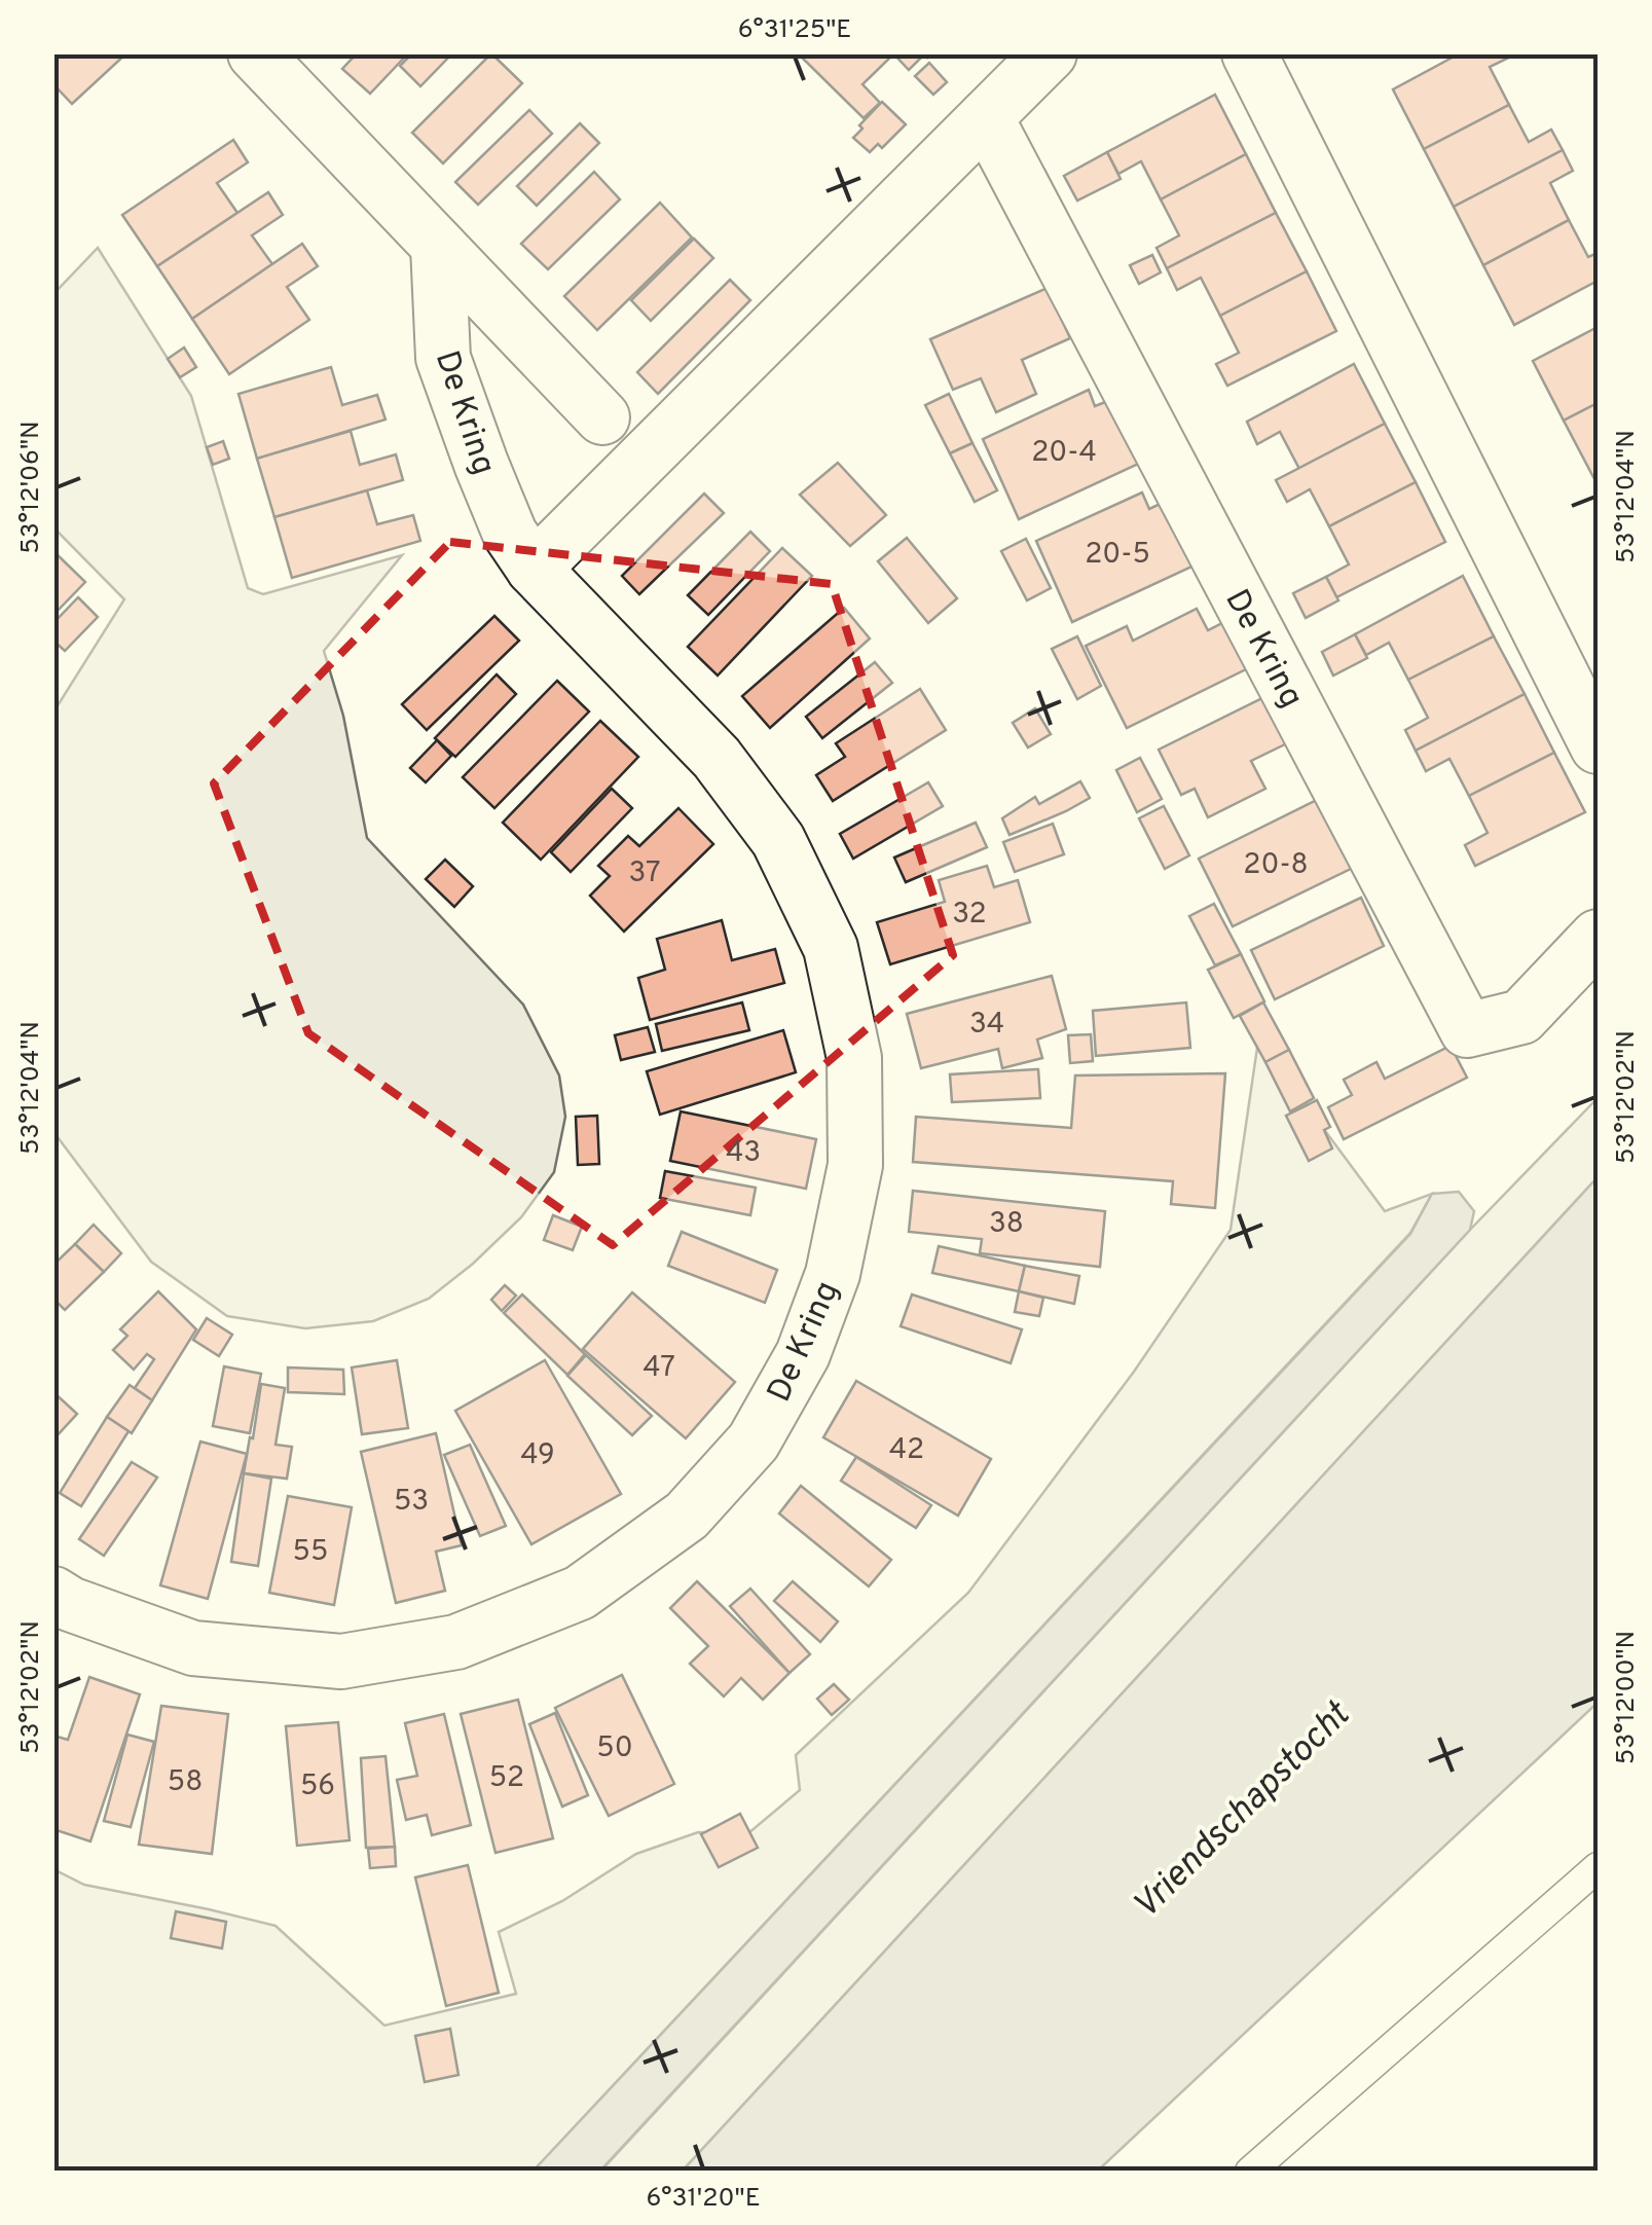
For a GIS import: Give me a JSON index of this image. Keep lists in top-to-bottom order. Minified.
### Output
{"streets":{"street":["De Kring"]},"water":["Vriendschapstocht"],"house_numbers":["20-4","20-5","20-8","37","32","34","43","38","47","42","49","53","55","50","52","58","56"],"coordinates":["6°31'25\"E","53°12'06\"N","53°12'04\"N","53°12'02\"N","53°12'00\"N","6°31'20\"E"]}
